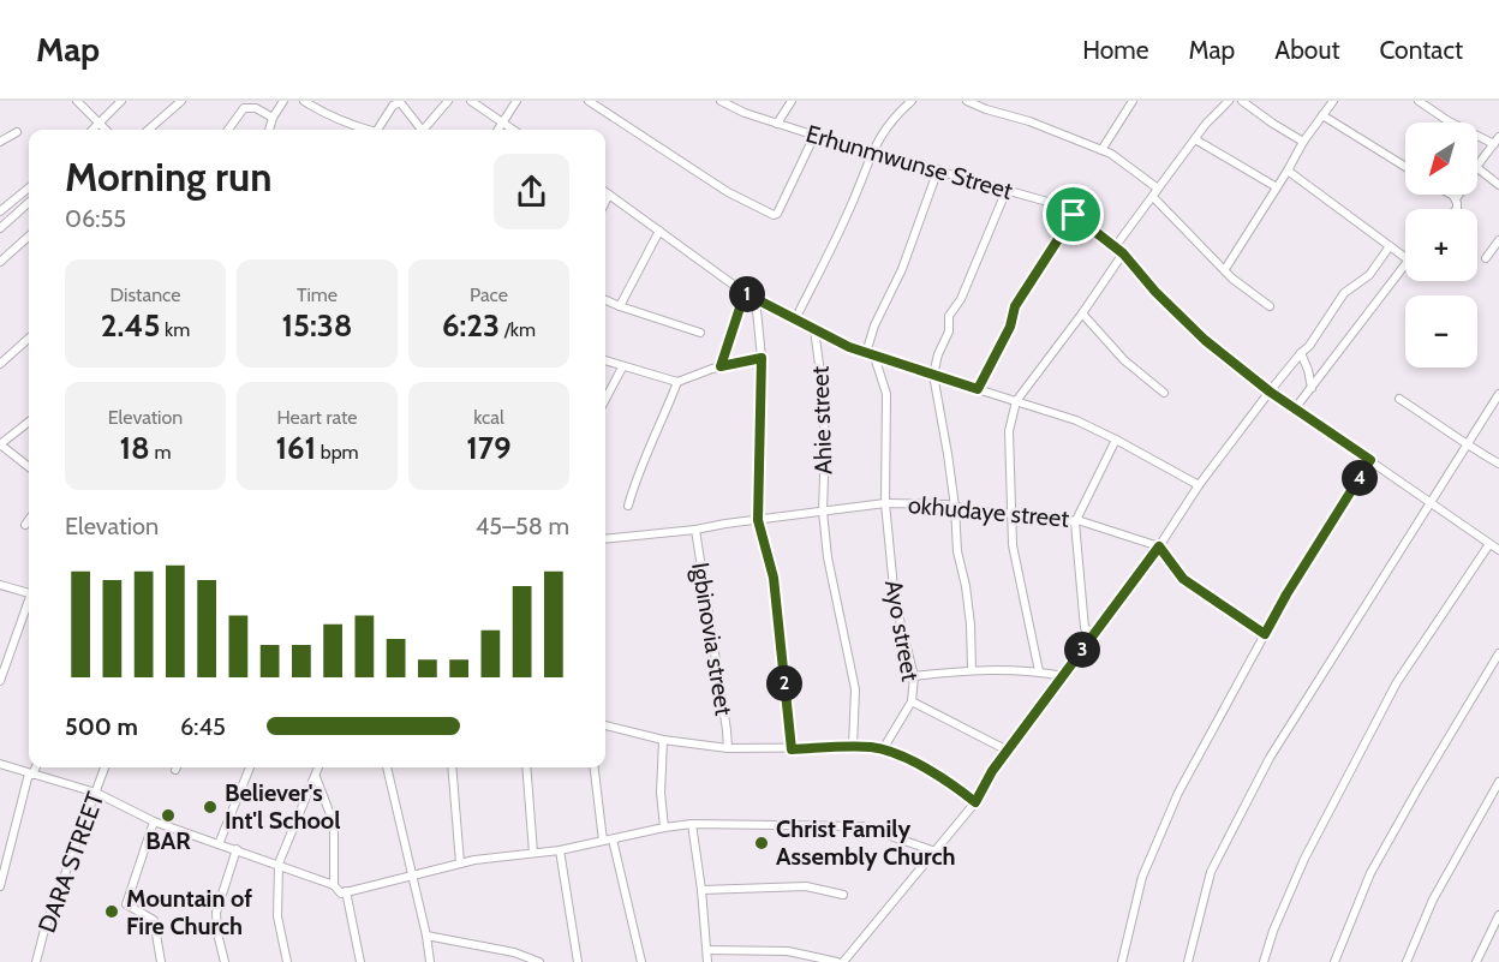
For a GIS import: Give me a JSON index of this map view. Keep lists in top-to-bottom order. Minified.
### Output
{"streets":{"street":["Erhunmwunse Street","Ahie street","okhudaye street","Ayo street","Igbinovia street","DARA STREET"]},"crossings":[["Ahie street","okhudaye street"],["okhudaye street","Ayo street"],["okhudaye street","Igbinovia street"]],"places":["Believer's Int'l School","BAR","Christ Family Assembly Church","Mountain of Fire Church"],"north":"bottom left","page":{"header":"Map","nav":["Home","Map","About","Contact"],"map_buttons":["+","−"],"heading":["Morning run","06:55"],"stats":[["Distance","2.45 km"],["Time","15:38"],["Pace","6:23 /km"],["Elevation","18 m"],["Heart rate","161 bpm"],["kcal","179"]],"pins":["1","4","3","2"],"chart":["Elevation","45–58 m"],"list":[{"name":"500 m","note":"6:45"}]}}
